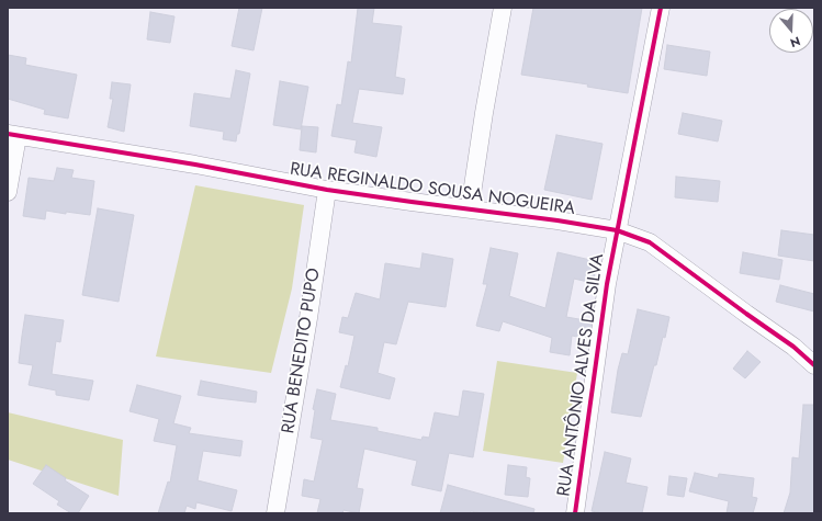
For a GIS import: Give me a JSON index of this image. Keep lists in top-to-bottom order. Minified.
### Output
{"streets":{"street":["RUA REGINALDO SOUSA NOGUEIRA","RUA BENEDITO PUPO","RUA ANTÔNIO ALVES DA SILVA"]},"crossings":[["RUA REGINALDO SOUSA NOGUEIRA","RUA BENEDITO PUPO"],["RUA REGINALDO SOUSA NOGUEIRA","RUA ANTÔNIO ALVES DA SILVA"]],"north":"bottom"}
